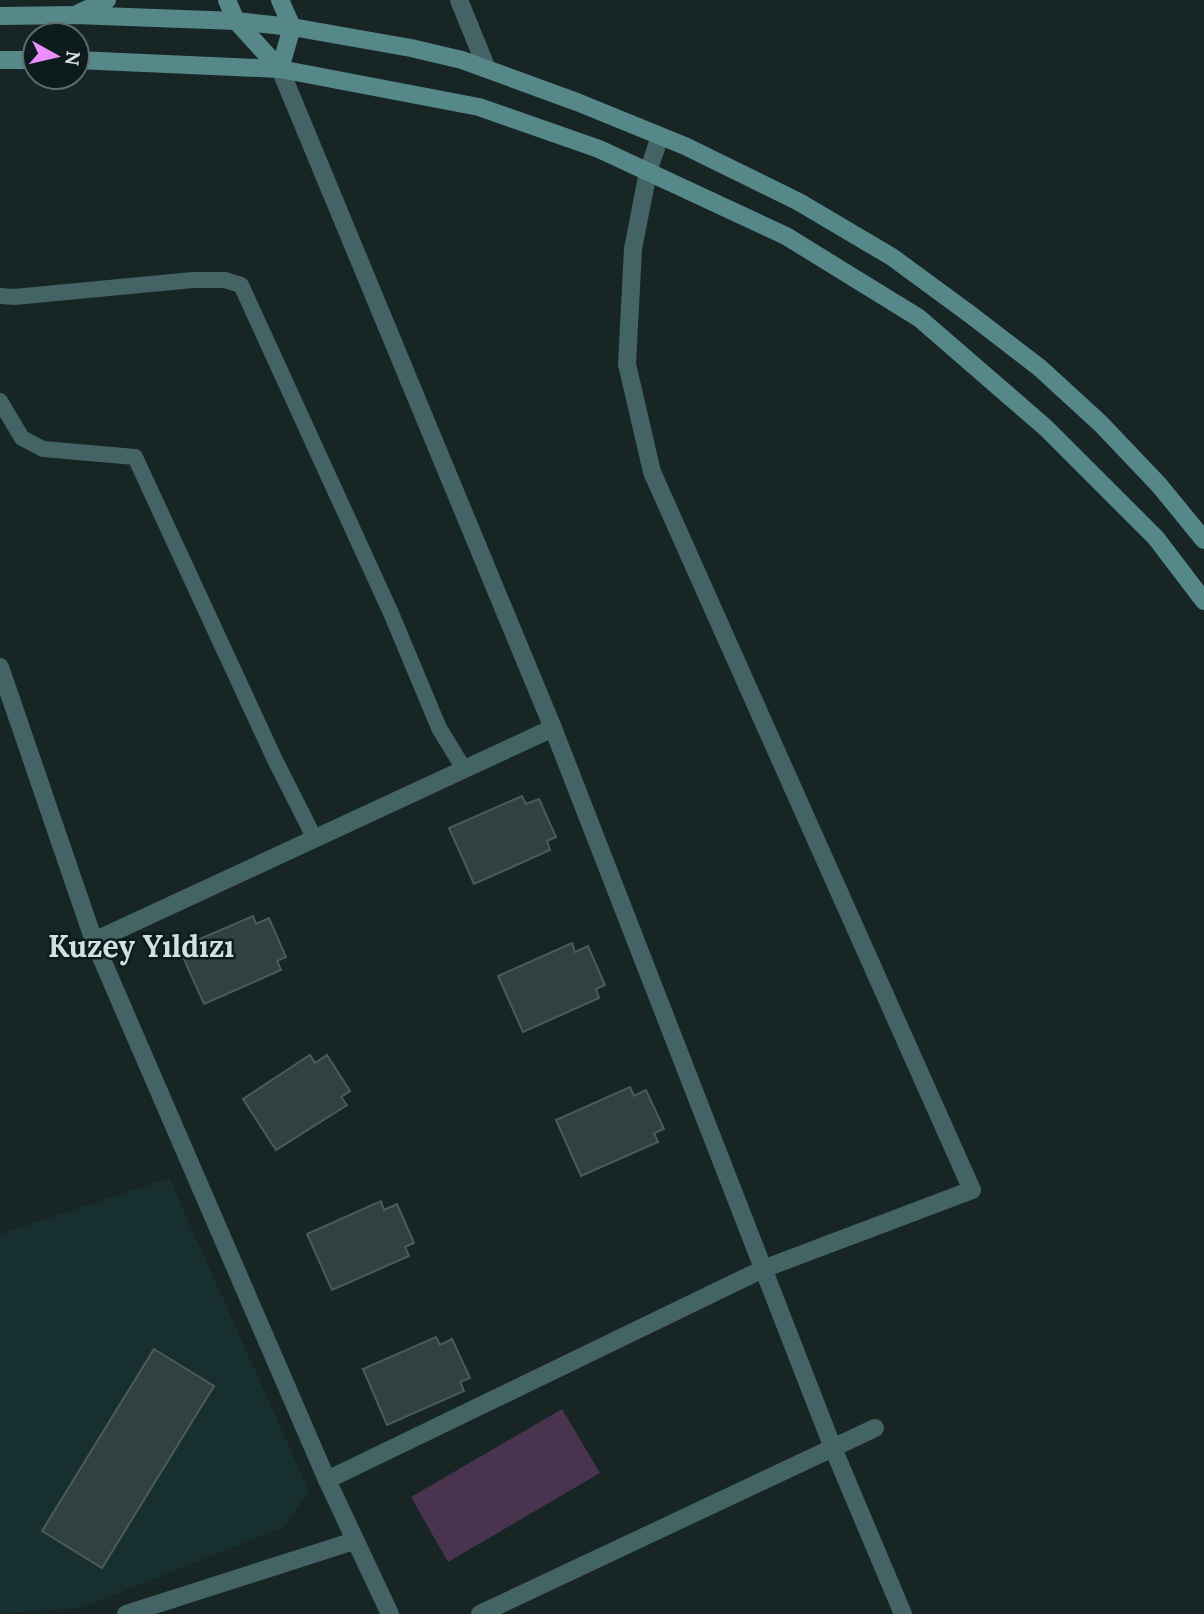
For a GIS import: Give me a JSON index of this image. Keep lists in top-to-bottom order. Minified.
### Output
{"districts":["Kuzey Yıldızı"],"north":"right"}
